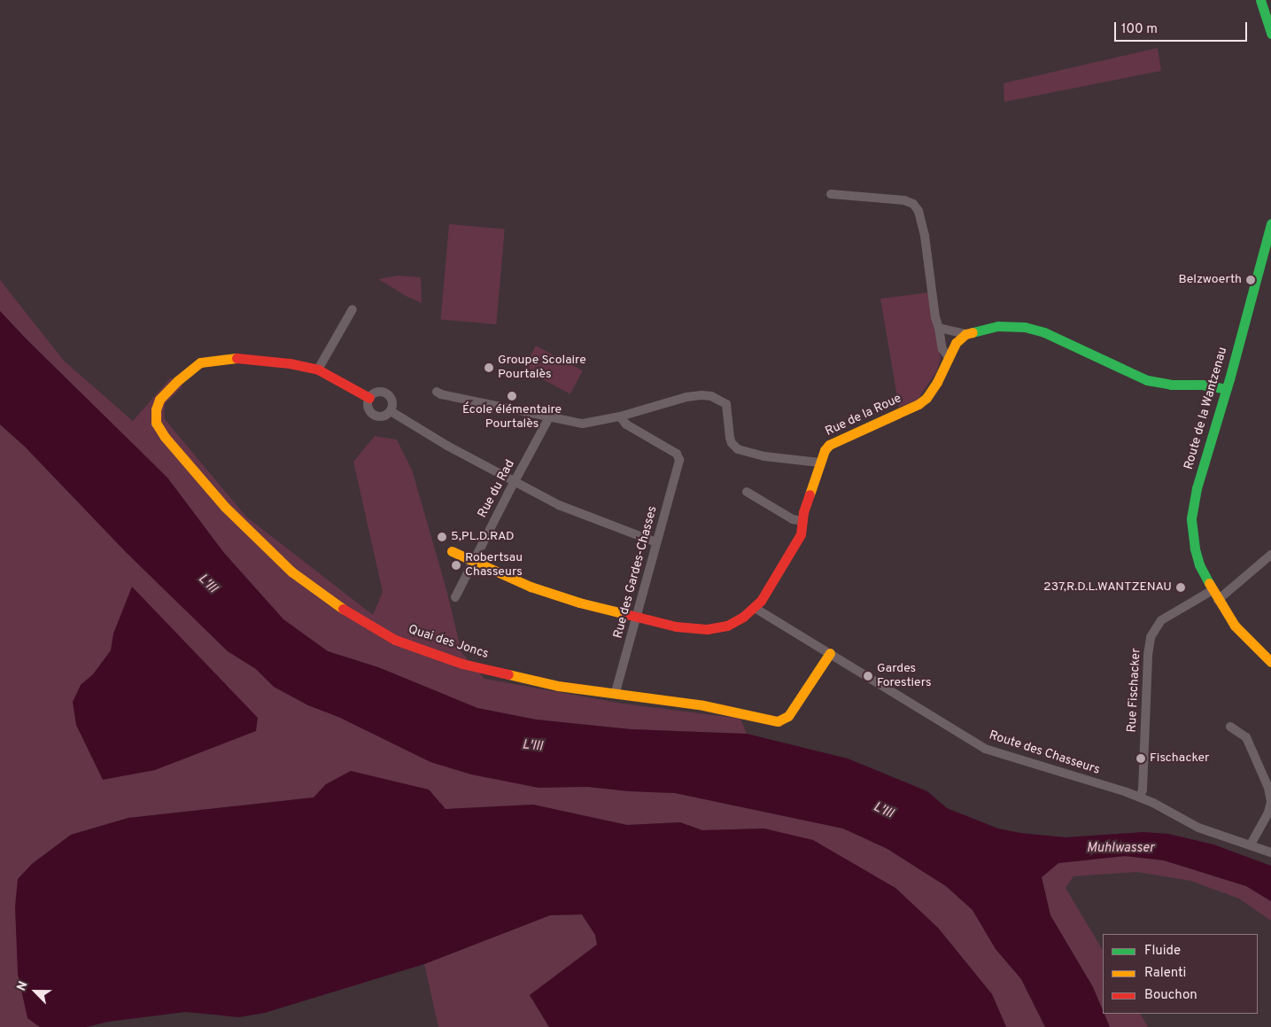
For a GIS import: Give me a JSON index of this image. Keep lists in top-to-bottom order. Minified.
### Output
{"streets":{"street":["Route de la Wantzenau","Rue de la Roue","Rue du Rad","Rue des Gardes-Chasses","Quai des Joncs","Rue Fischacker","Route des Chasseurs"]},"crossings":[["Route de la Wantzenau","Rue Fischacker"],["Rue de la Roue","Route des Chasseurs"],["Rue des Gardes-Chasses","Quai des Joncs"],["Quai des Joncs","Route des Chasseurs"],["Rue Fischacker","Route des Chasseurs"]],"water":["L'Ill","Muhlwasser"],"places":["Belzwoerth","Groupe Scolaire Pourtalès","École élémentaire Pourtalès","5,PL.D.RAD","Robertsau Chasseurs","237,R.D.L.WANTZENAU","Gardes Forestiers","Fischacker"],"legend":["Fluide","Ralenti","Bouchon"],"scale_bar":"100 m","north":"top left"}
